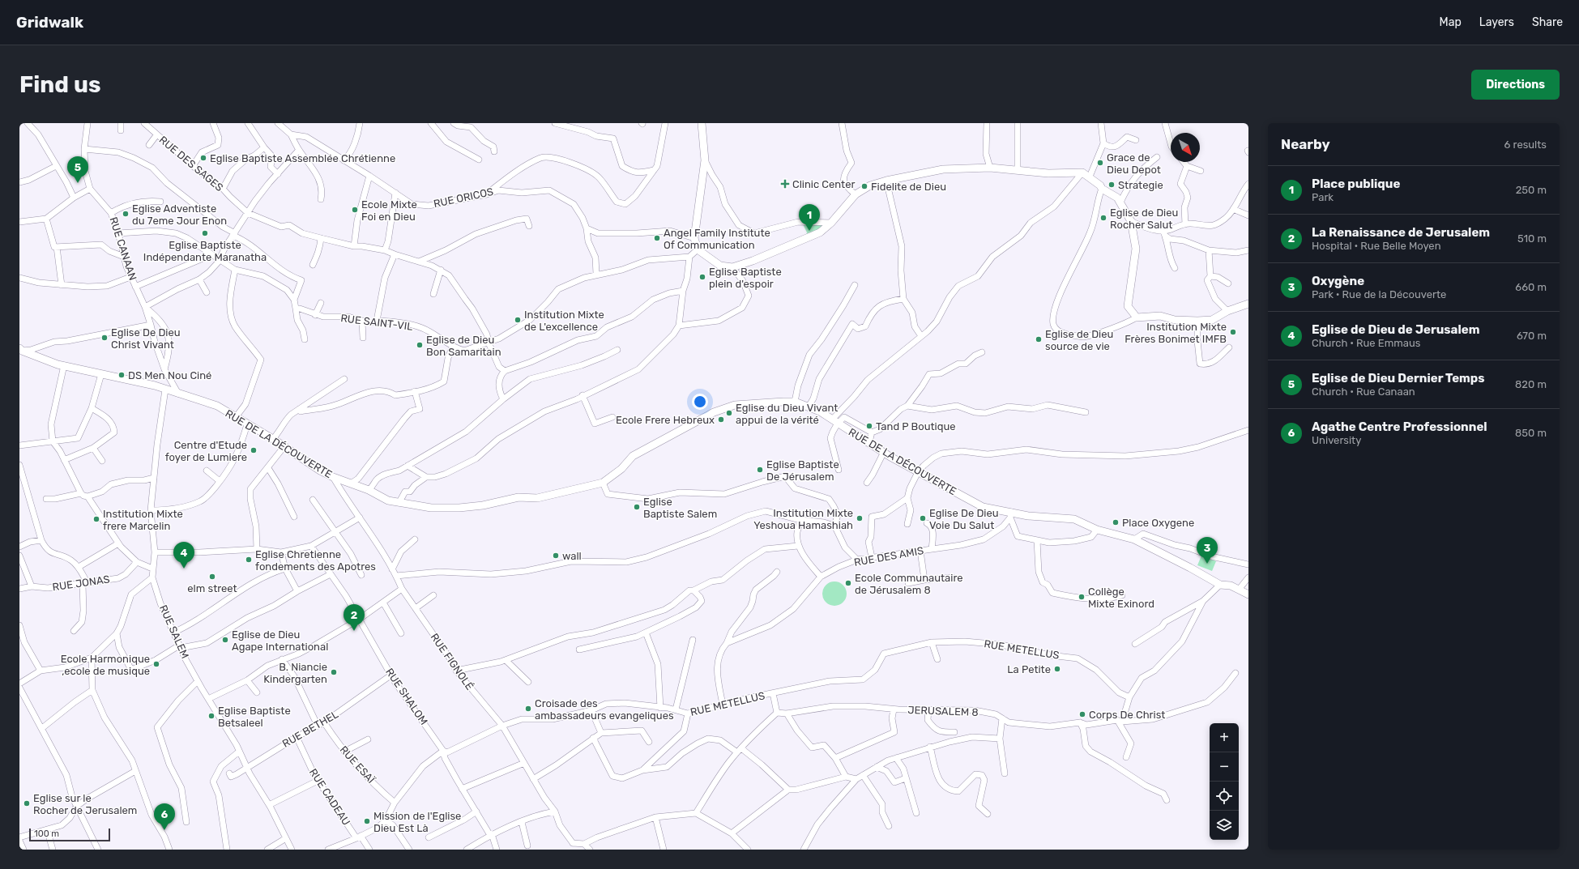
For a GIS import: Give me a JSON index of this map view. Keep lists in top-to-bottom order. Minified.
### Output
{"streets":{"street":["RUE DES SAGES","RUE ORICOS","RUE CANAAN","RUE SAINT-VIL","RUE DE LA DÉCOUVERTE","RUE DES AMIS","RUE JONAS","RUE SALEM","RUE METELLUS","RUE FIGNOLÉ","RUE SHALOM","JERUSALEM 8","RUE BETHEL","RUE ESAÏ","RUE CADEAU"]},"crossings":[["RUE DES SAGES","RUE SAINT-VIL"],["RUE ORICOS","RUE SAINT-VIL"],["RUE CANAAN","RUE DE LA DÉCOUVERTE"],["RUE DE LA DÉCOUVERTE","RUE DES AMIS"],["RUE DE LA DÉCOUVERTE","RUE SALEM"],["RUE DE LA DÉCOUVERTE","RUE FIGNOLÉ"],["RUE SALEM","RUE BETHEL"],["RUE METELLUS","RUE FIGNOLÉ"],["RUE METELLUS","RUE SHALOM"],["RUE METELLUS","RUE ESAÏ"],["RUE METELLUS","RUE CADEAU"],["RUE SHALOM","RUE BETHEL"],["RUE BETHEL","RUE ESAÏ"],["RUE BETHEL","RUE CADEAU"]],"places":{"other":["Eglise Baptiste Assemblée Chrétienne","Grace de Dieu Depot","Strategie","Fidelite de Dieu","Ecole Mixte Foi en Dieu","Eglise Adventiste du 7eme Jour Enon","Eglise de Dieu Rocher Salut","Eglise Baptiste Indépendante Maranatha","Angel Family Institute Of Communication","Eglise Baptiste plein d'espoir","Institution Mixte de L'excellence","Institution Mixte Frères Bonimet IMFB","Eglise De Dieu Christ Vivant","Eglise de Dieu source de vie","Eglise de Dieu Bon Samaritain","DS Men Nou Ciné","Eglise du Dieu Vivant appui de la vérité","Ecole Frere Hebreux","Tand P Boutique","Centre d'Etude foyer de Lumiere","Eglise Baptiste De Jérusalem","Eglise Baptiste Salem","Institution Mixte Yeshoua Hamashiah","Eglise De Dieu Voie Du Salut","Institution Mixte frere Marcelin","Place Oxygene","wall","Eglise Chretienne fondements des Apotres","elm street","Ecole Communautaire de Jérusalem 8","Collège Mixte Exinord","Eglise de Dieu Agape International","Ecole Harmonique ,ecole de musique","La Petite","B. Niancie Kindergarten","Croisade des ambassadeurs evangeliques","Corps De Christ","Eglise Baptiste Betsaleel","Eglise sur le Rocher de Jerusalem","Mission de l'Eglise Dieu Est Là"],"health":["Clinic Center"]},"scale_bar":"100 m","north":"bottom right","page":{"header":"Gridwalk","nav":["Map","Layers","Share"],"buttons":"Directions","title":"Find us","heading":["Nearby","6 results"],"pins":["5","1","3","4","2","6"],"list":[{"mark":"1","name":"Place publique","note":"Park","value":"250 m"},{"mark":"2","name":"La Renaissance de Jerusalem","note":"Hospital · Rue Belle Moyen","value":"510 m"},{"mark":"3","name":"Oxygène","note":"Park · Rue de la Découverte","value":"660 m"},{"mark":"4","name":"Eglise de Dieu de Jerusalem","note":"Church · Rue Emmaus","value":"670 m"},{"mark":"5","name":"Eglise de Dieu Dernier Temps","note":"Church · Rue Canaan","value":"820 m"},{"mark":"6","name":"Agathe Centre Professionnel","note":"University","value":"850 m"}],"map_buttons":["+","−"],"scale":"100 m"}}
